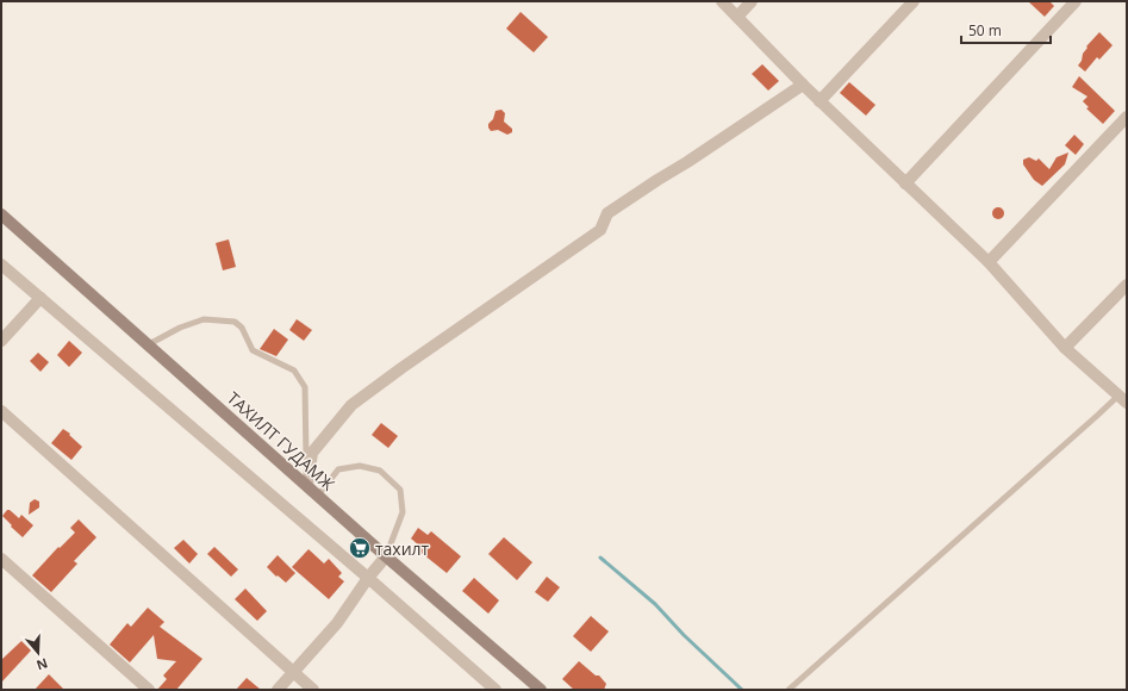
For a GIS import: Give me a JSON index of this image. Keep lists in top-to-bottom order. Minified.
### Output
{"streets":{"main road":["ТАХИЛТ ГУДАМЖ"]},"places":{"supermarket":["тахилт"]},"scale_bar":"50 m","north":"bottom"}
